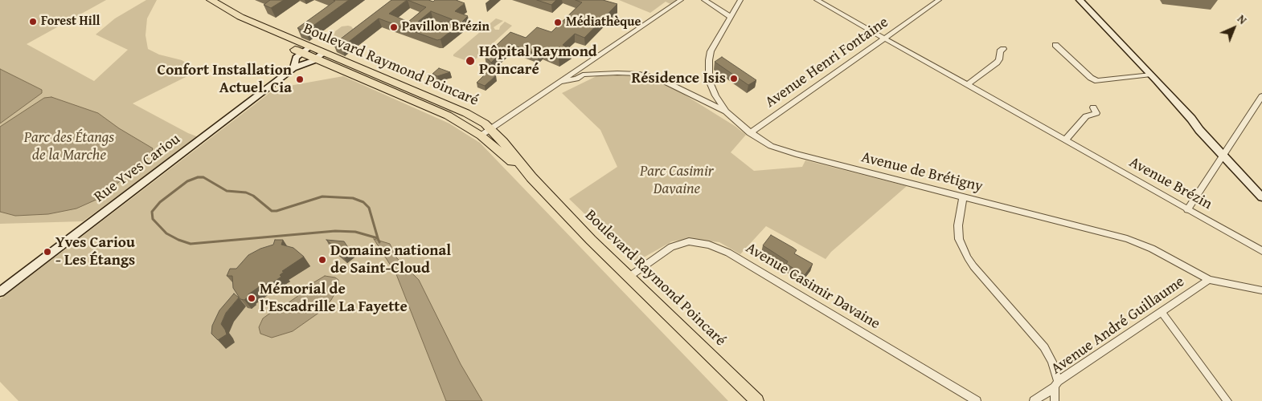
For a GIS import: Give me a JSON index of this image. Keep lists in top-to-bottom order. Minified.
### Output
{"streets":{"main road":["Boulevard Raymond Poincaré","Rue Yves Cariou"],"street":["Avenue Henri Fontaine","Avenue de Brétigny","Avenue Brézin","Avenue Casimir Davaine","Avenue André Guillaume"]},"crossings":[["Avenue Henri Fontaine","Avenue de Brétigny"],["Avenue Henri Fontaine","Avenue Brézin"],["Boulevard Raymond Poincaré","Rue Yves Cariou"],["Boulevard Raymond Poincaré","Avenue Casimir Davaine"],["Avenue de Brétigny","Avenue André Guillaume"]],"parks":["Parc des Étangs de la Marche","Parc Casimir Davaine"],"places":["Forest Hill","Médiathèque","Pavillon Brézin","Hôpital Raymond Poincaré","Résidence Isis","Confort Installation Actuel. Cia","Yves Cariou - Les Étangs","Domaine national de Saint-Cloud","Mémorial de l'Escadrille La Fayette"],"north":"top right"}
